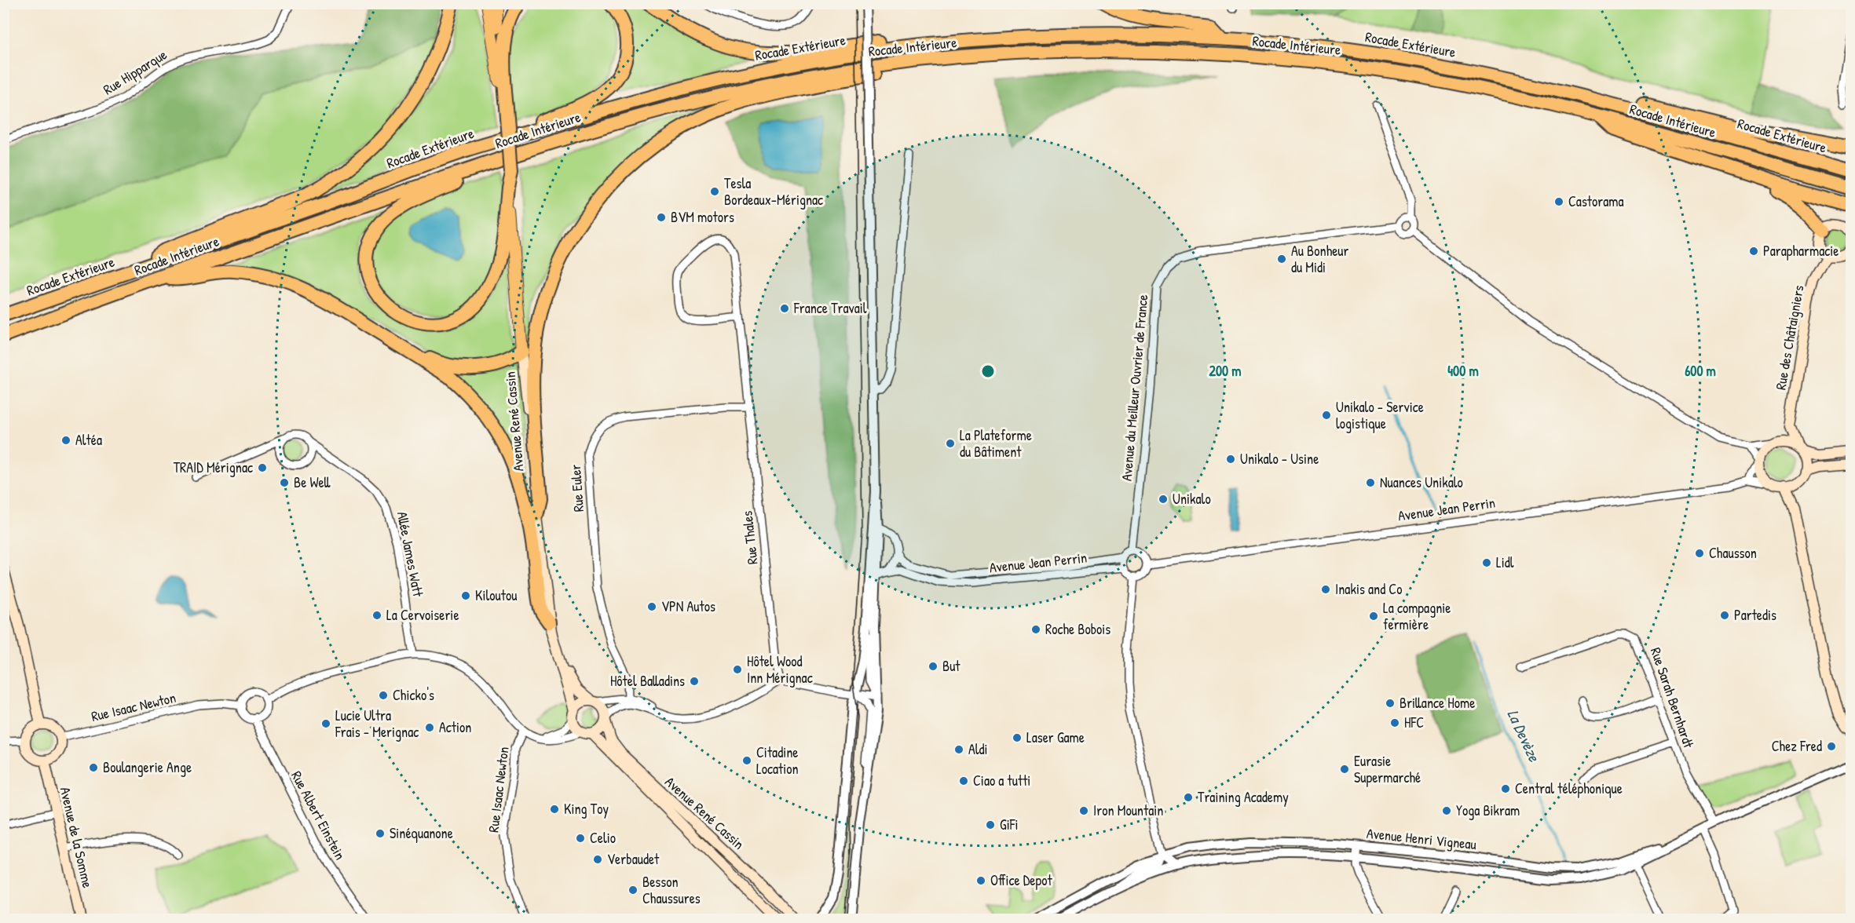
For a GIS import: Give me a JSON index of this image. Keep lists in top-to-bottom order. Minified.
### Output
{"streets":{"highway":["Rocade Extérieure","Rocade Intérieure"],"main road":["Rue des Châtaigniers","Avenue René Cassin","Avenue de la Somme"],"street":["Rue Hipparque","Avenue du Meilleur Ouvrier de France","Rue Euler","Avenue Jean Perrin","Rue Thales","Allée James Watt","Rue Sarah Bernhardt","Rue Isaac Newton","Rue Albert Einstein","Avenue Henri Vigneau"]},"crossings":[["Avenue du Meilleur Ouvrier de France","Avenue Jean Perrin"],["Rue Euler","Rue Thales"],["Allée James Watt","Rue Isaac Newton"],["Rue Sarah Bernhardt","Avenue Henri Vigneau"],["Rue Isaac Newton","Rue Albert Einstein"],["Rue Isaac Newton","Avenue de la Somme"]],"water":["La Devèze"],"places":["Tesla Bordeaux-Mérignac","Castorama","BVM motors","Parapharmacie","Au Bonheur du Midi","France Travail","Unikalo - Service logistique","Altéa","La Plateforme du Bâtiment","Unikalo - Usine","TRAID Mérignac","Be Well","Nuances Unikalo","Unikalo","Chausson","Lidl","Inakis and Co","Kiloutou","VPN Autos","La Cervoiserie","Partedis","La compagnie fermière","Roche Bobois","But","Hôtel Wood Inn Mérignac","Hôtel Balladins","Chicko's","Brillance Home","HFC","Lucie Ultra Frais - Merignac","Action","Laser Game","Chez Fred","Aldi","Citadine Location","Boulangerie Ange","Eurasie Supermarché","Ciao a tutti","Central téléphonique","Training Academy","King Toy","Iron Mountain","Yoga Bikram","GiFi","Sinéquanone","Celio","Verbaudet","Office Depot","Besson Chaussures"],"rings":["200 m","400 m","600 m"]}
